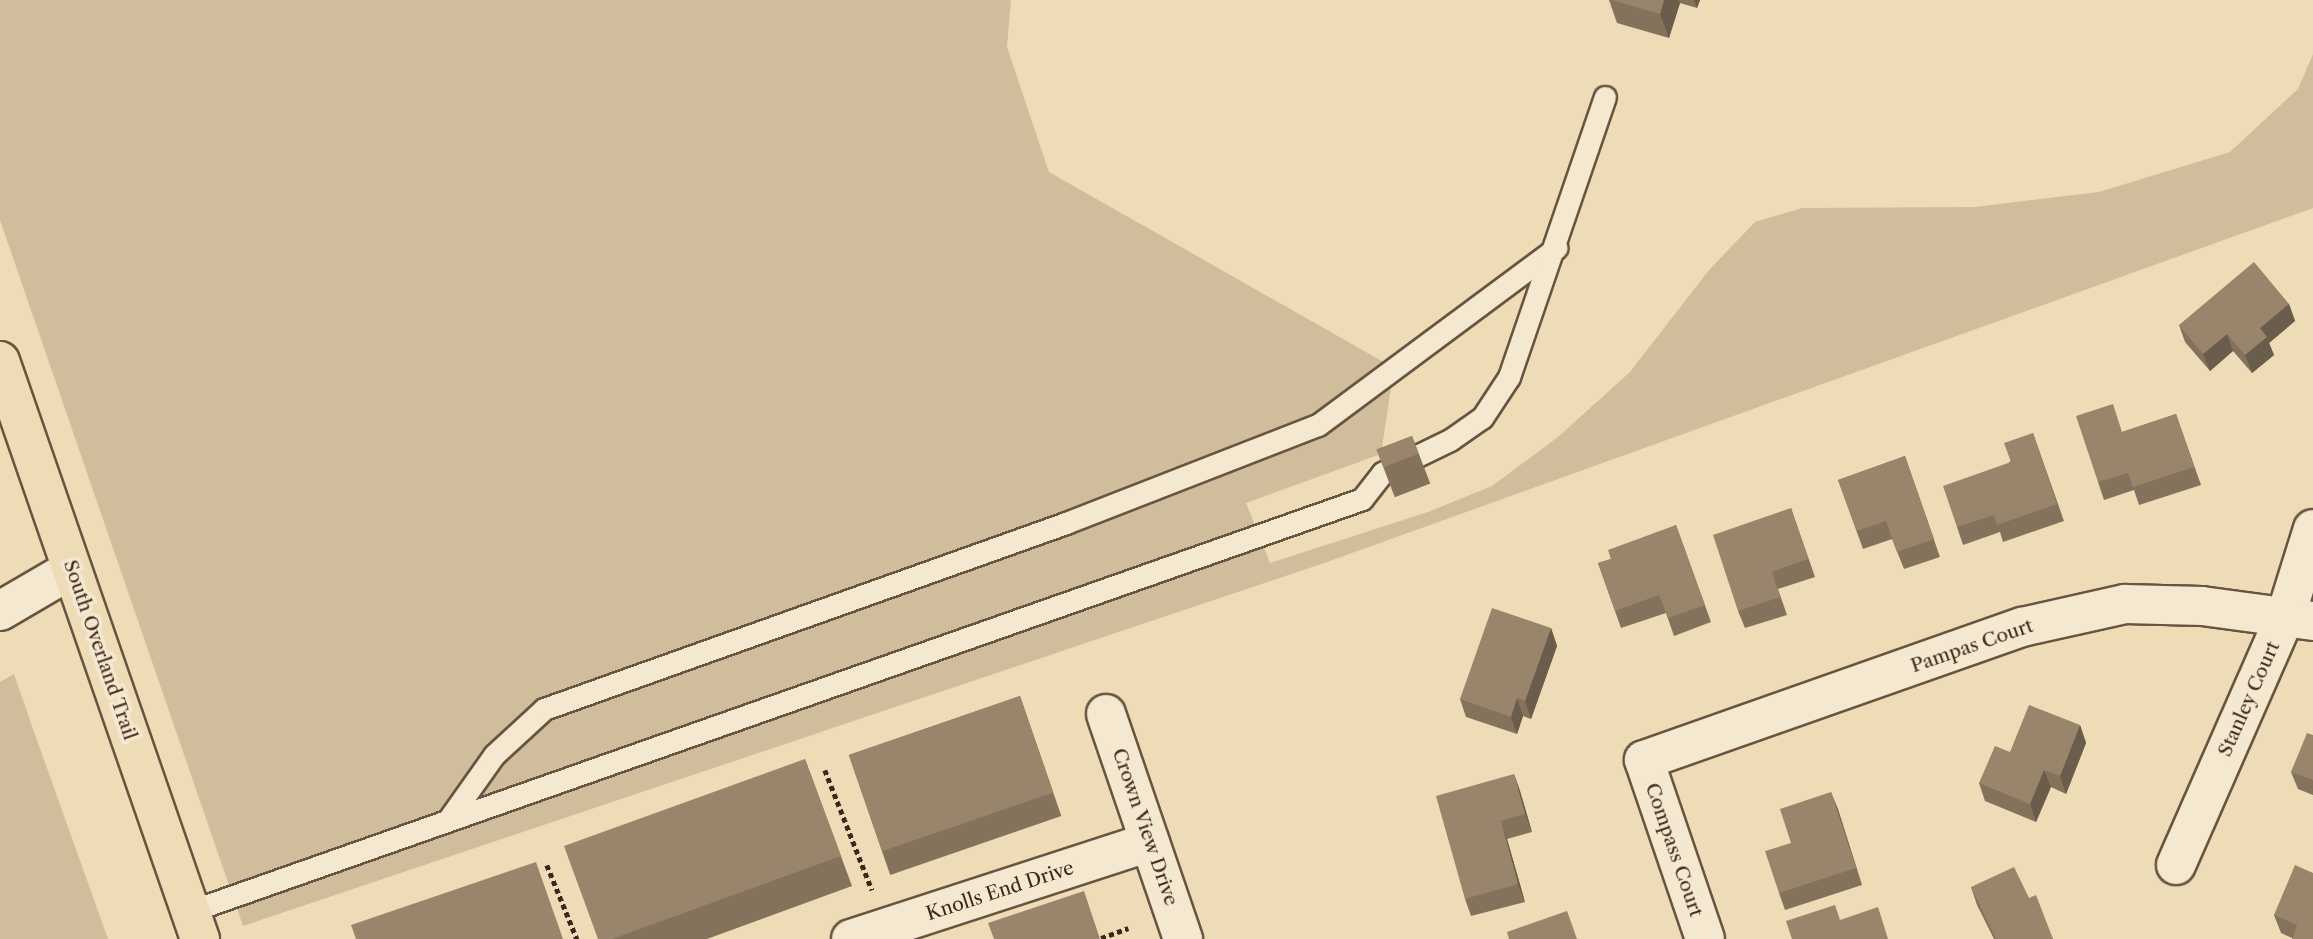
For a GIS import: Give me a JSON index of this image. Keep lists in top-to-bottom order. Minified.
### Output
{"streets":{"main road":["South Overland Trail"],"street":["Pampas Court","Stanley Court","Crown View Drive","Compass Court","Knolls End Drive"]},"crossings":[["Pampas Court","Stanley Court"],["Pampas Court","Compass Court"],["Crown View Drive","Knolls End Drive"]]}
